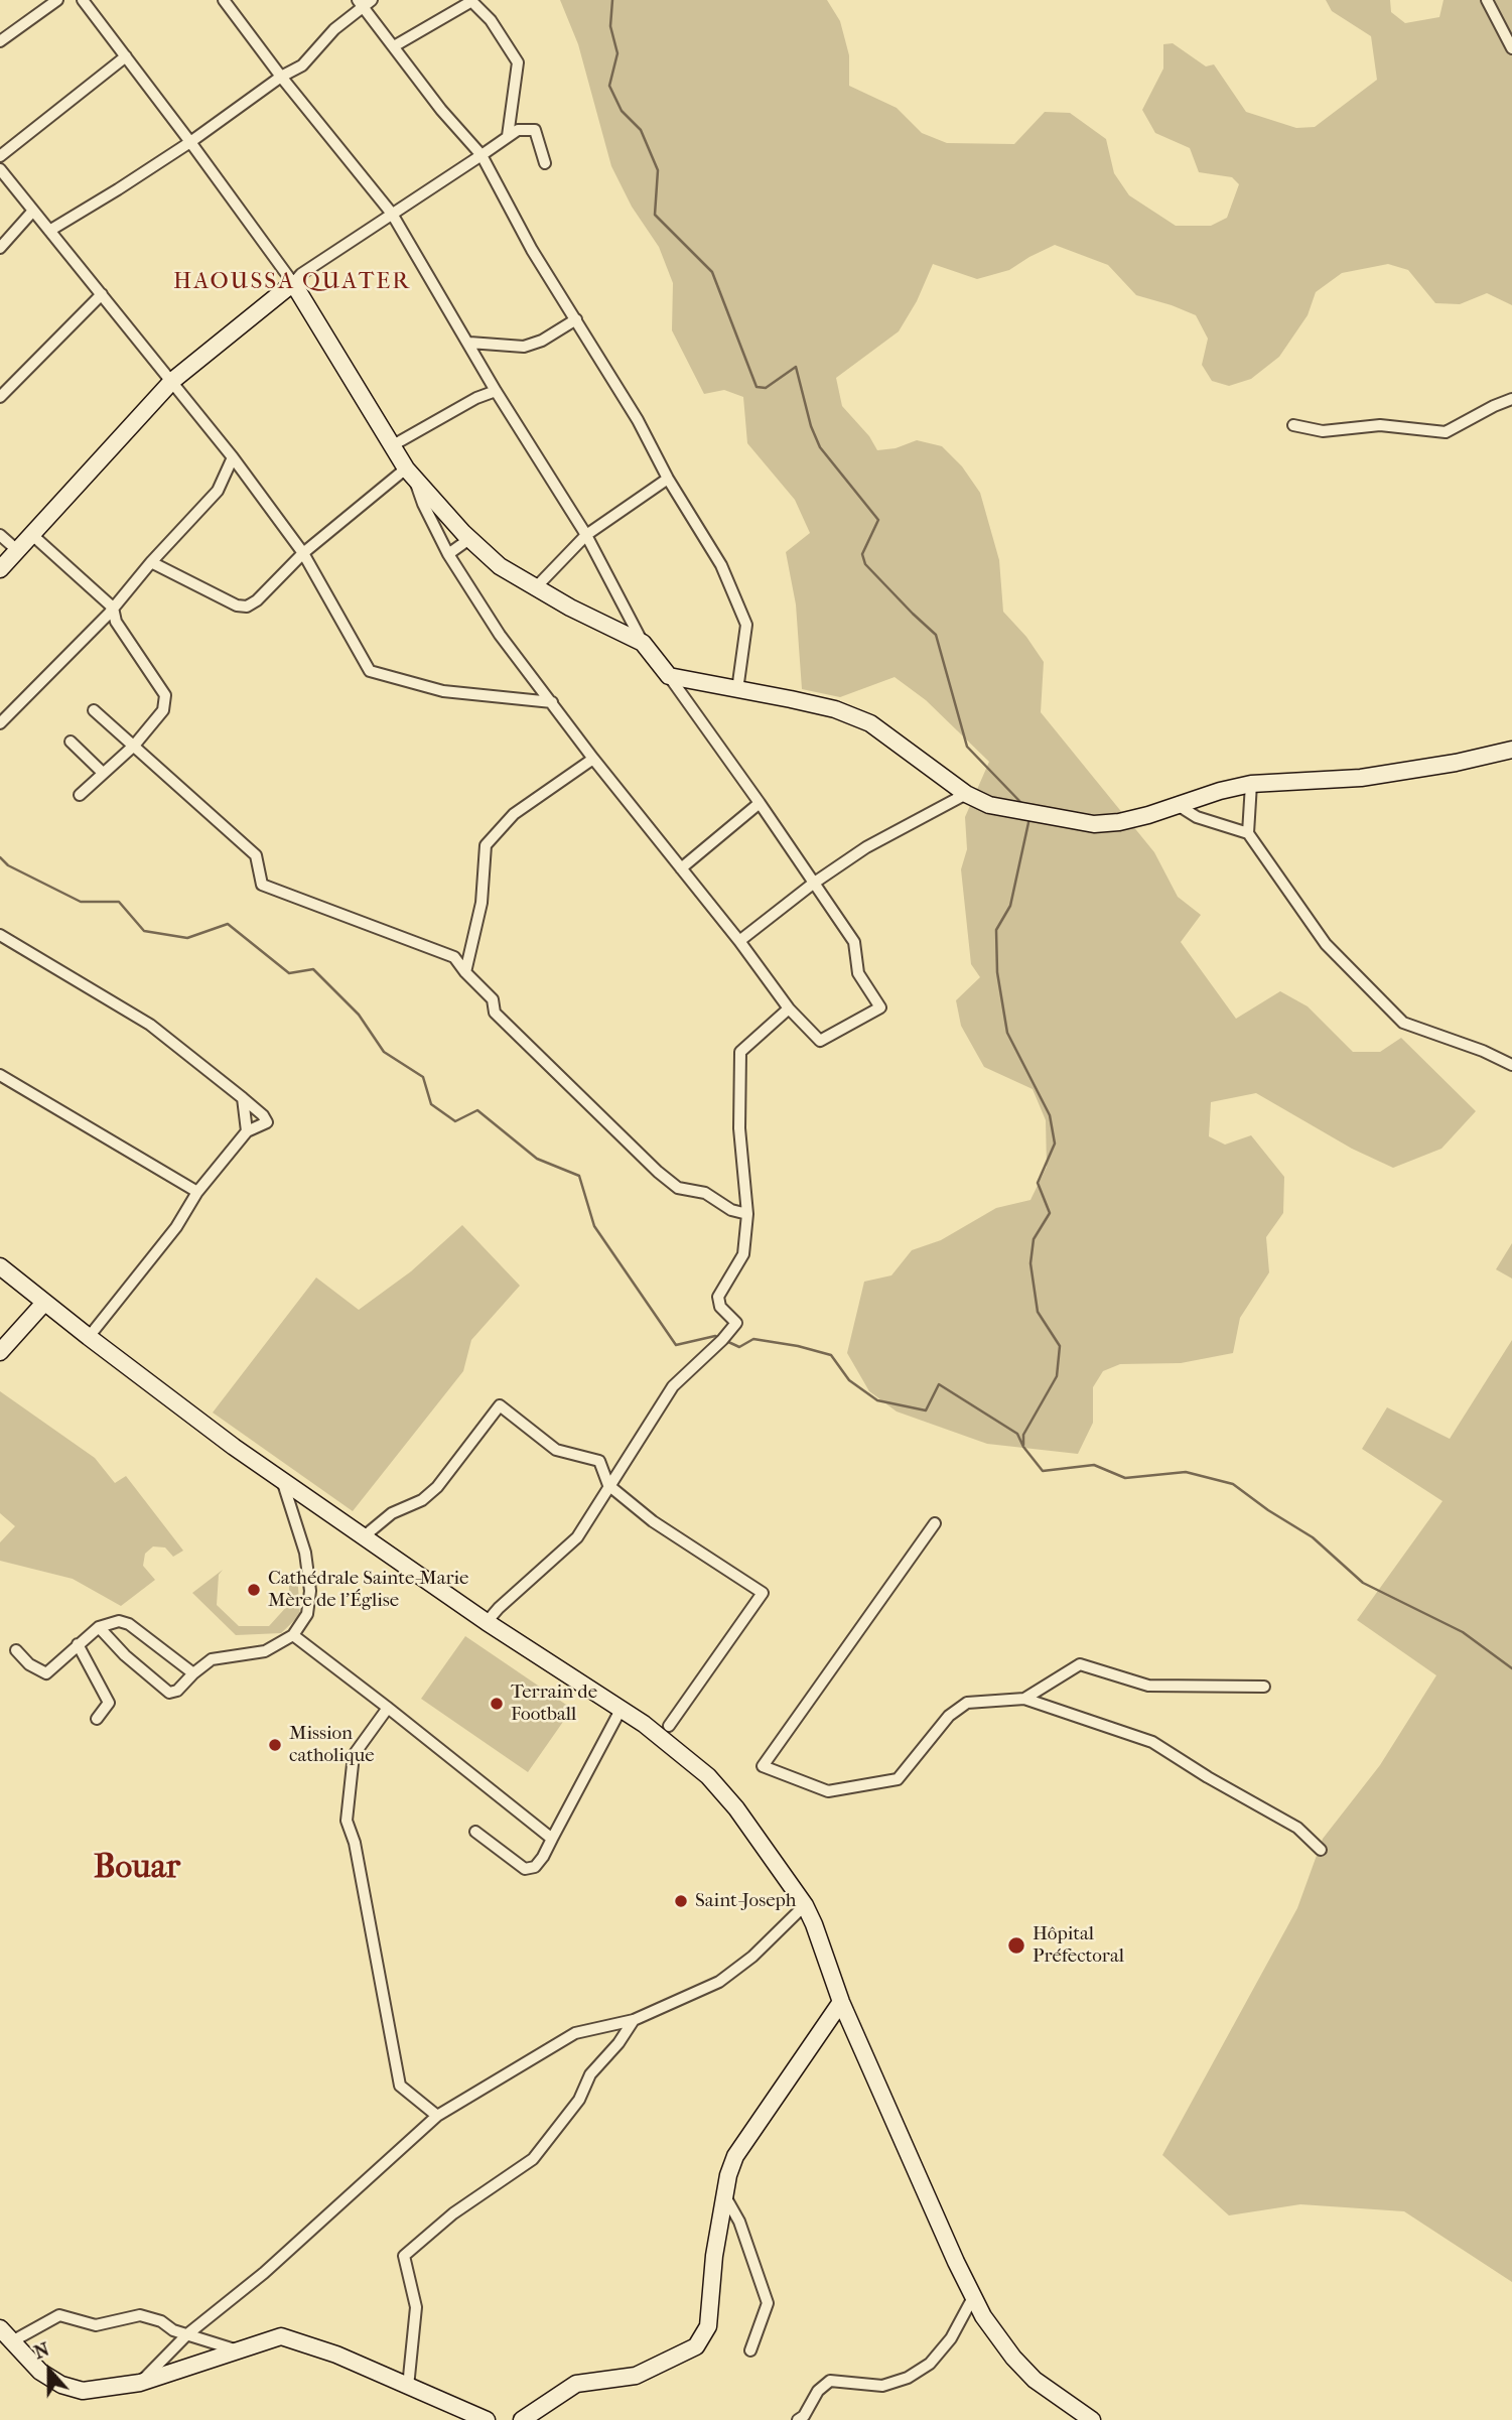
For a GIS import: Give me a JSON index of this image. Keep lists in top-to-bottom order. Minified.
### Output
{"districts":["HAOUSSA QUATER","Bouar"],"places":["Cathédrale Sainte-Marie Mère de l'Église","Terrain de Football","Mission catholique","Saint-Joseph","Hôpital Préfectoral"],"north":"top"}
